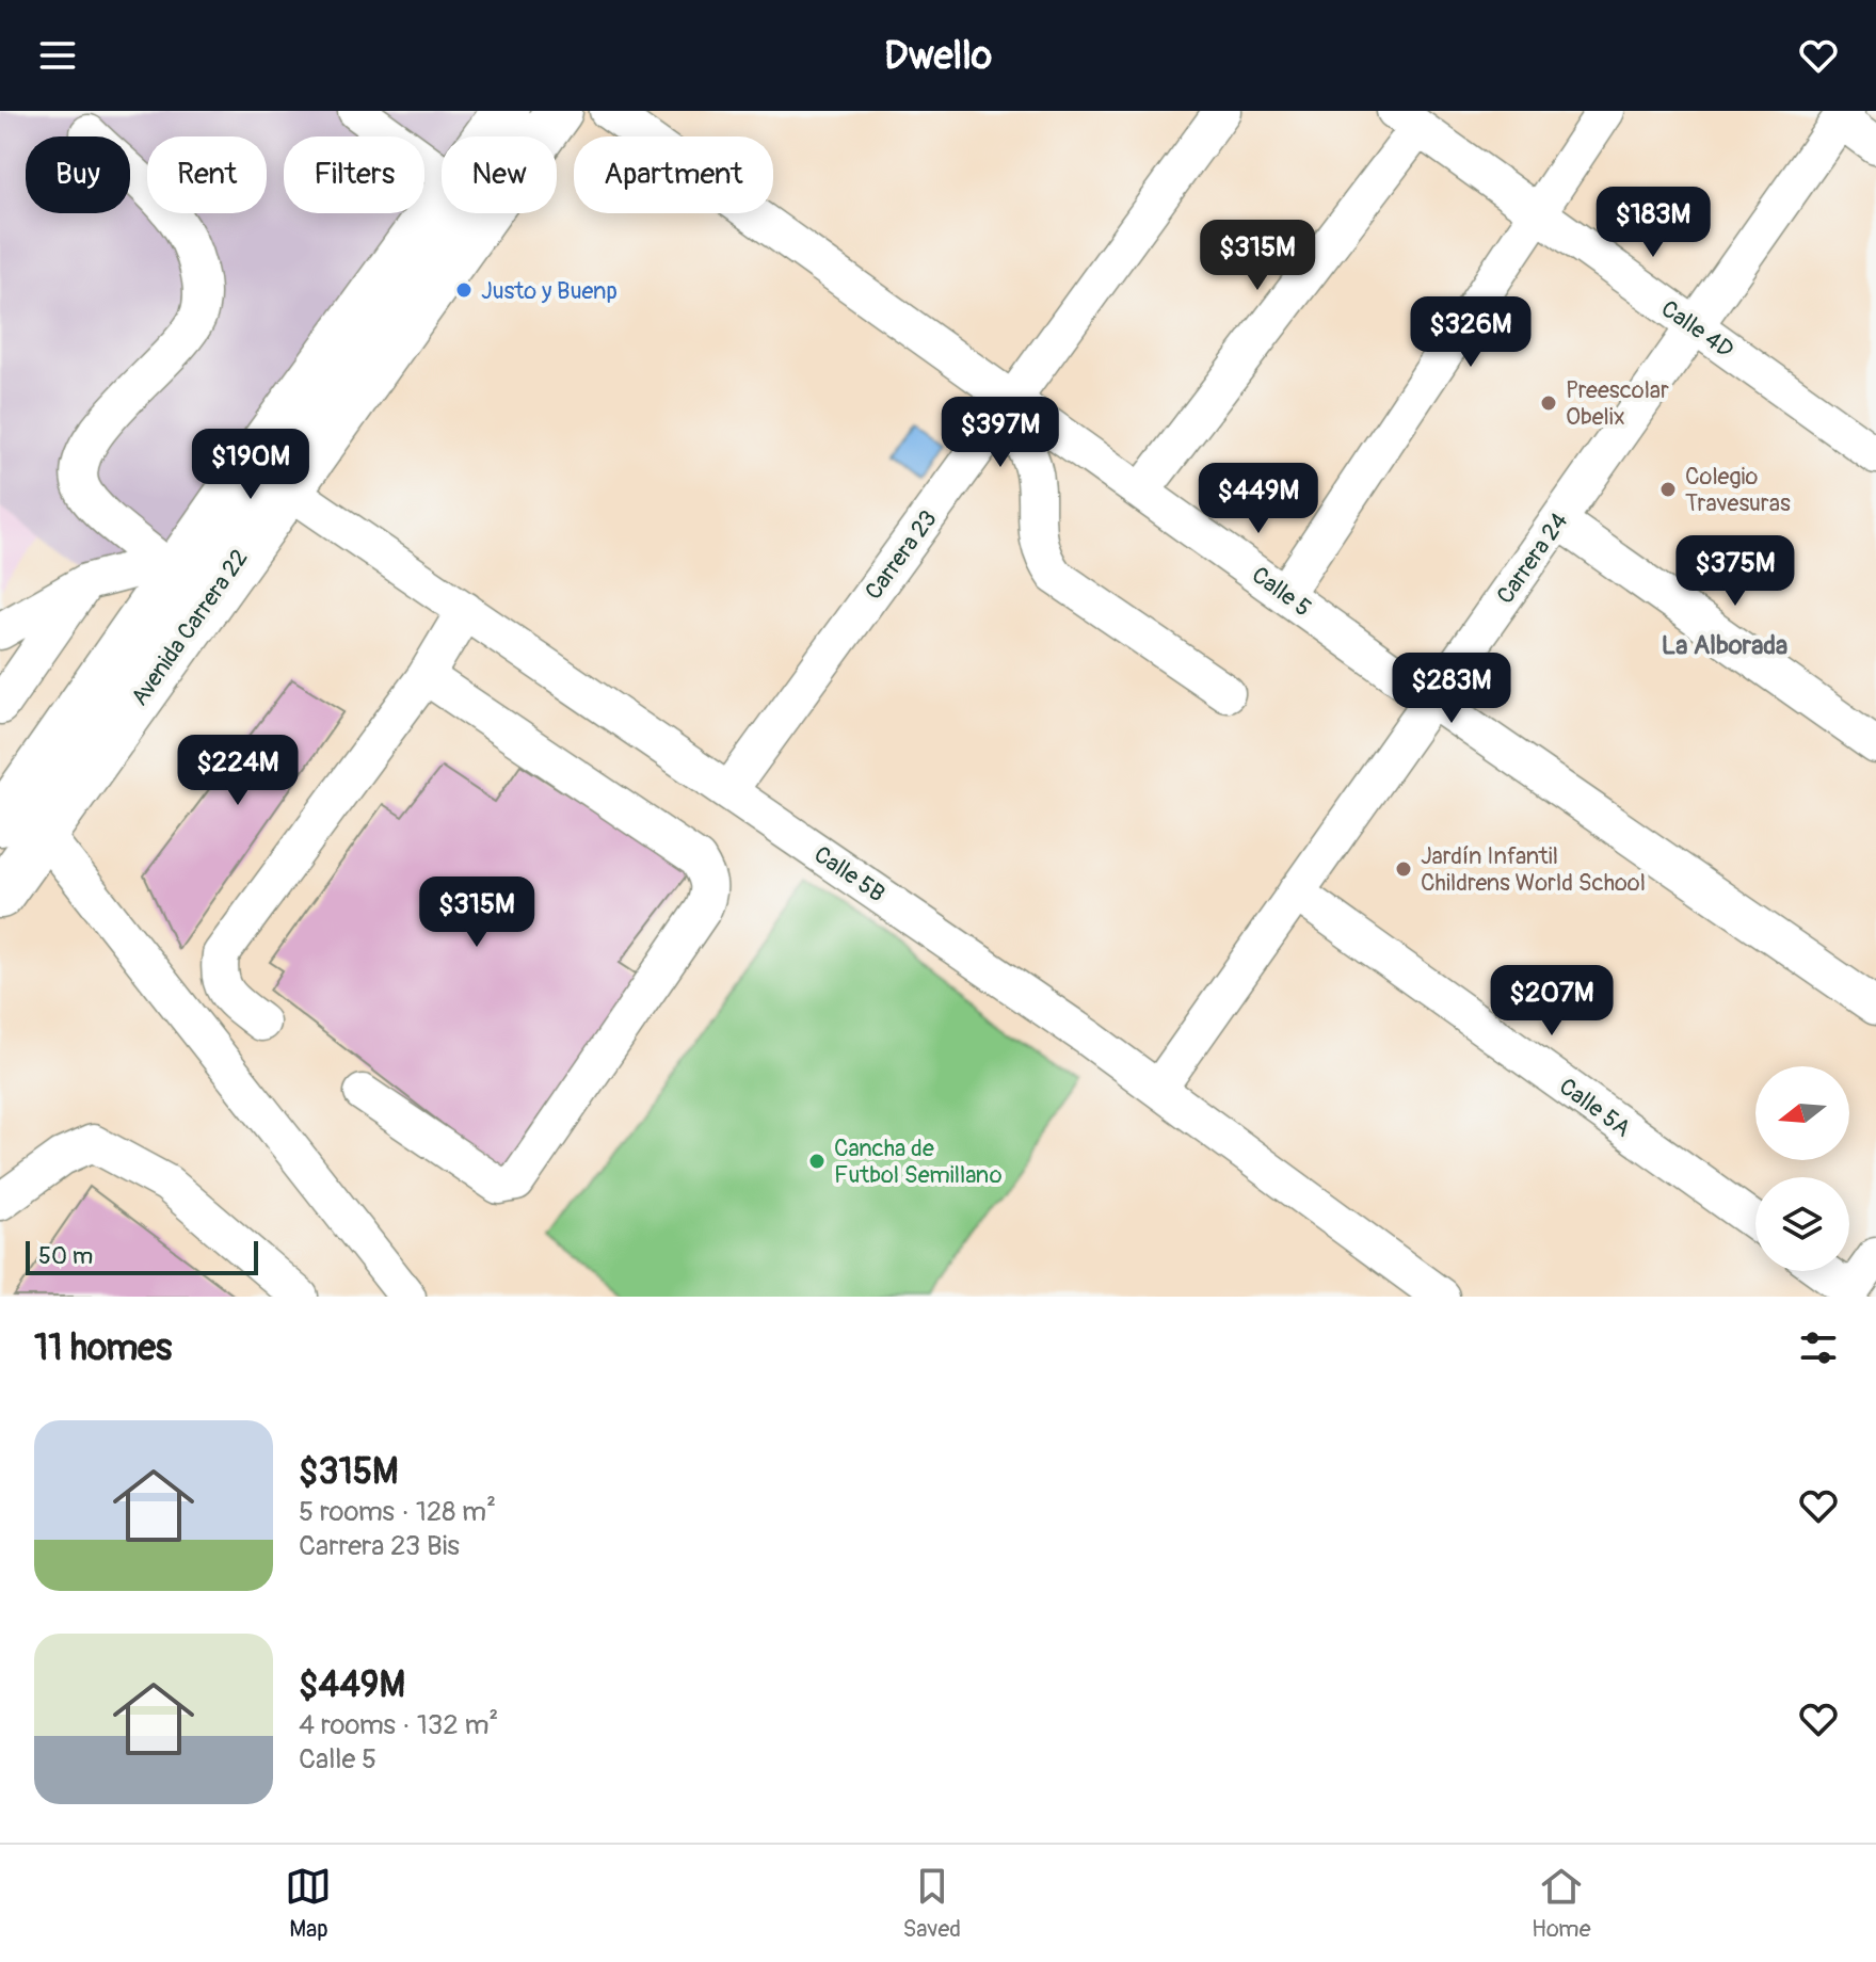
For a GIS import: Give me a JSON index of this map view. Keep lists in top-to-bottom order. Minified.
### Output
{"streets":{"main road":["Avenida Carrera 22"],"street":["Calle 4D","Carrera 23","Carrera 24","Calle 5","Calle 5B","Calle 5A"]},"crossings":[["Calle 4D","Carrera 24"],["Carrera 23","Calle 5"],["Carrera 23","Calle 5B"],["Carrera 24","Calle 5"],["Carrera 24","Calle 5B"],["Carrera 24","Calle 5A"],["Avenida Carrera 22","Calle 5B"]],"districts":["La Alborada"],"places":["Justo y Buenp","Preescolar Obelix","Colegio Travesuras","Jardín Infantil Childrens World School","Cancha de Futbol Semillano"],"scale_bar":"50 m","north":"left","page":{"header":"Dwello","chip":["Buy","Rent","Filters","New","Apartment"],"price":["$183M","$315M","$326M","$397M","$190M","$449M","$375M","$283M","$224M","$315M","$207M"],"scale":"50 m","heading":"11 homes","list":[{"name":"$315M","note":"5 rooms · 128 m² · Carrera 23 Bis"},{"name":"$449M","note":"4 rooms · 132 m² · Calle 5"}],"tabs":["Map","Saved","Home"]}}
